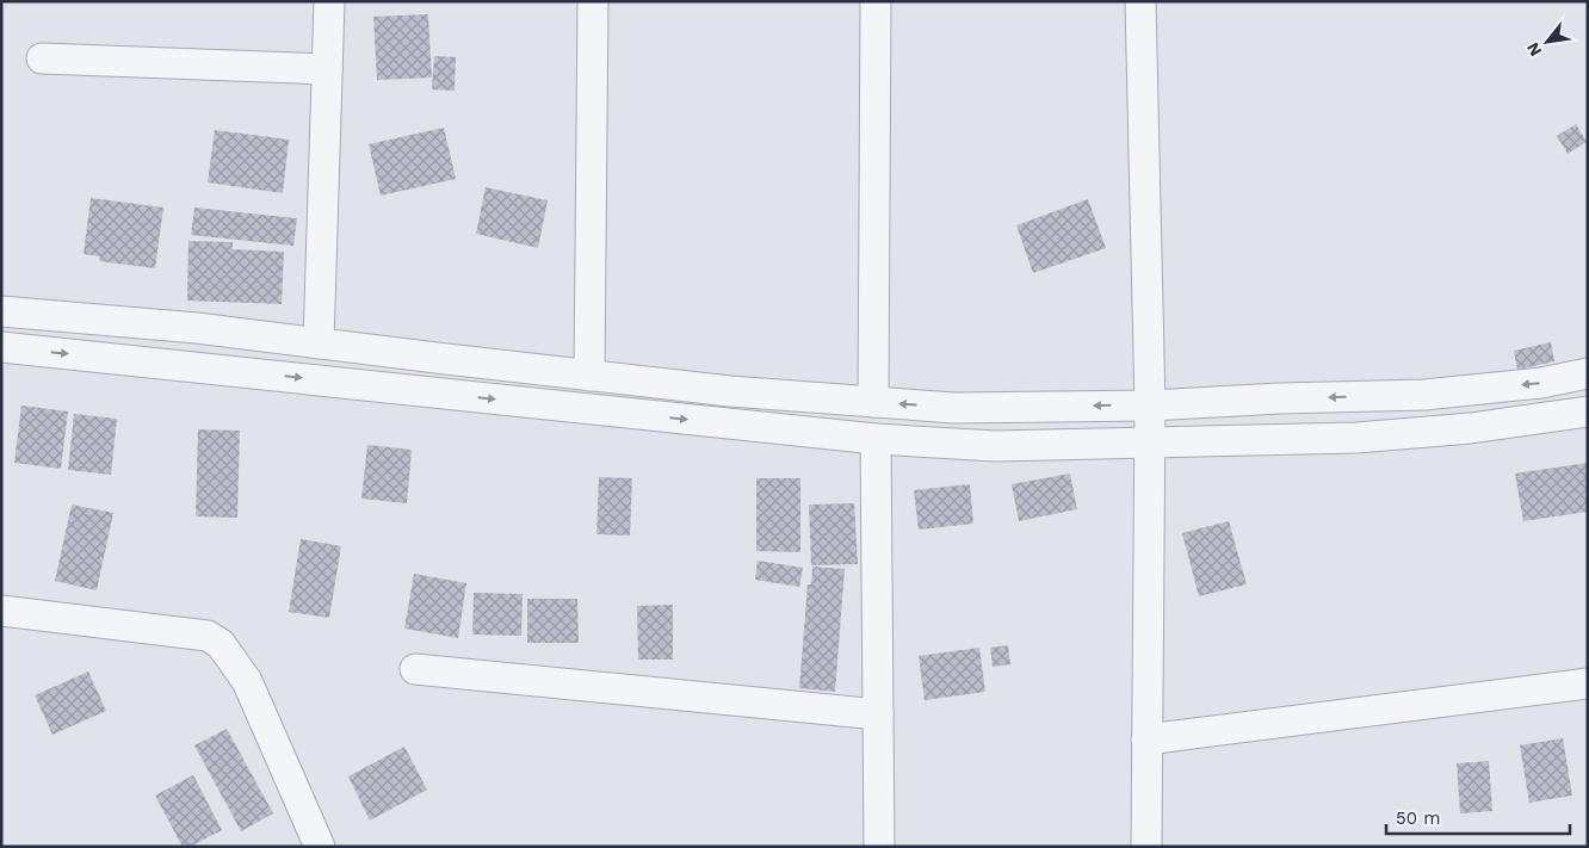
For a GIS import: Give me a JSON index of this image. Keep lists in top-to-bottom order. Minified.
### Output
{"scale_bar":"50 m","north":"bottom left"}
